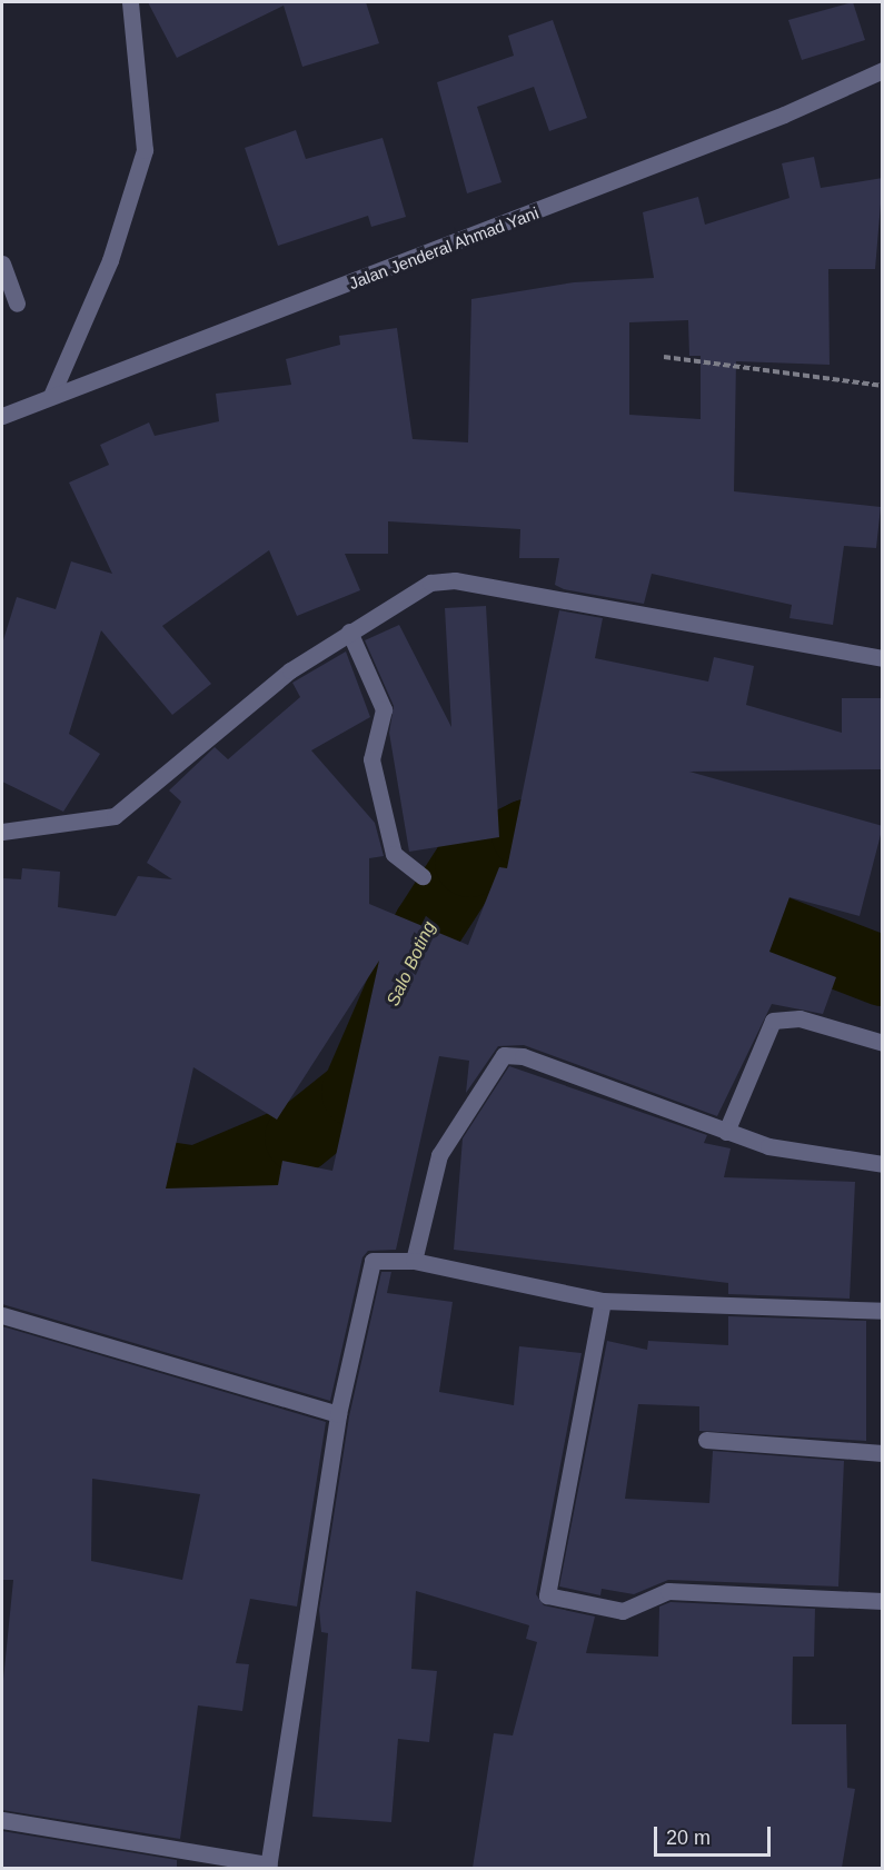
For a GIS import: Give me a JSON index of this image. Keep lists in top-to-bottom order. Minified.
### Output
{"streets":{"street":["Jalan Jenderal Ahmad Yani"]},"water":["Salo Boting"],"scale_bar":"20 m"}
